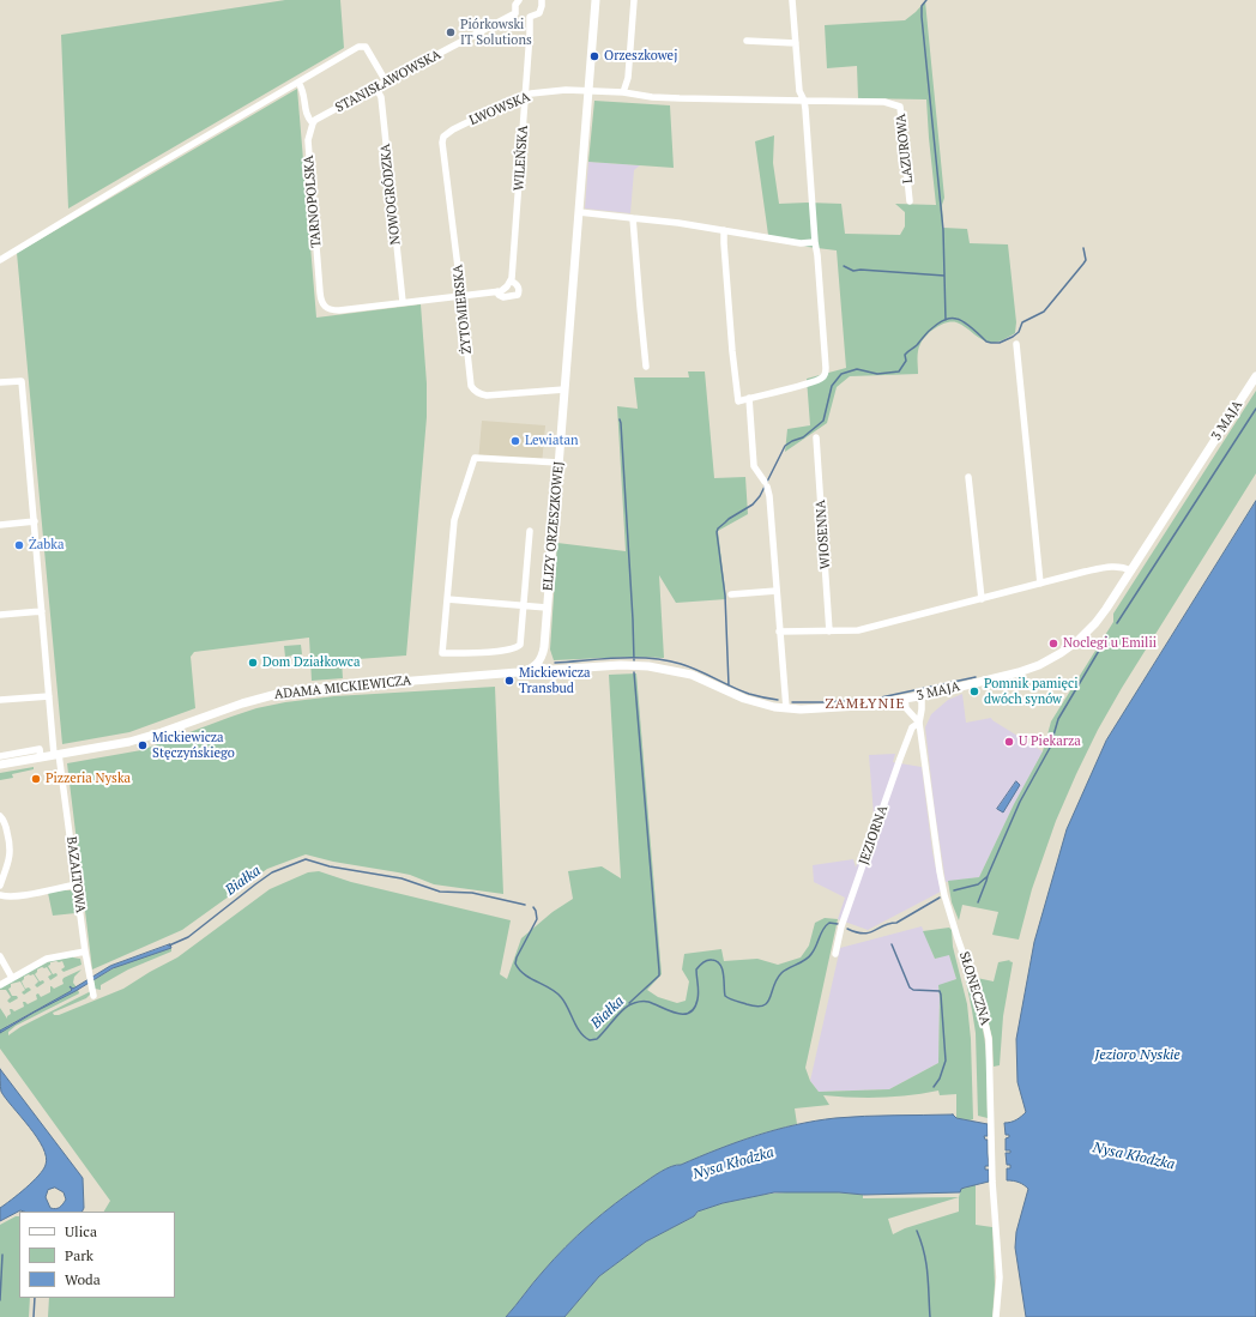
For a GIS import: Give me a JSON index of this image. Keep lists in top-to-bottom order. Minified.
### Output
{"streets":{"street":["STANISŁAWOWSKA","LWOWSKA","LAZUROWA","WILEŃSKA","NOWOGRÓDZKA","TARNOPOLSKA","ŻYTOMIERSKA","3 MAJA","ELIZY ORZESZKOWEJ","WIOSENNA","ADAMA MICKIEWICZA","JEZIORNA","BAZALTOWA","SŁONECZNA"]},"crossings":[["STANISŁAWOWSKA","NOWOGRÓDZKA"],["STANISŁAWOWSKA","TARNOPOLSKA"],["LWOWSKA","WILEŃSKA"],["LWOWSKA","ŻYTOMIERSKA"],["LWOWSKA","ELIZY ORZESZKOWEJ"],["NOWOGRÓDZKA","TARNOPOLSKA"],["ŻYTOMIERSKA","ELIZY ORZESZKOWEJ"],["3 MAJA","ELIZY ORZESZKOWEJ"],["3 MAJA","ADAMA MICKIEWICZA"],["3 MAJA","SŁONECZNA"],["ELIZY ORZESZKOWEJ","ADAMA MICKIEWICZA"],["ADAMA MICKIEWICZA","BAZALTOWA"],["JEZIORNA","SŁONECZNA"]],"districts":["ZAMŁYNIE"],"water":["Białka","Jezioro Nyskie","Nysa Kłodzka"],"places":["Piórkowski IT Solutions","Orzeszkowej","Lewiatan","Żabka","Noclegi u Emilii","Dom Działkowca","Mickiewicza Transbud","Pomnik pamięci dwóch synów","U Piekarza","Mickiewicza Stęczyńskiego","Pizzeria Nyska"],"legend":["Ulica","Park","Woda"]}
